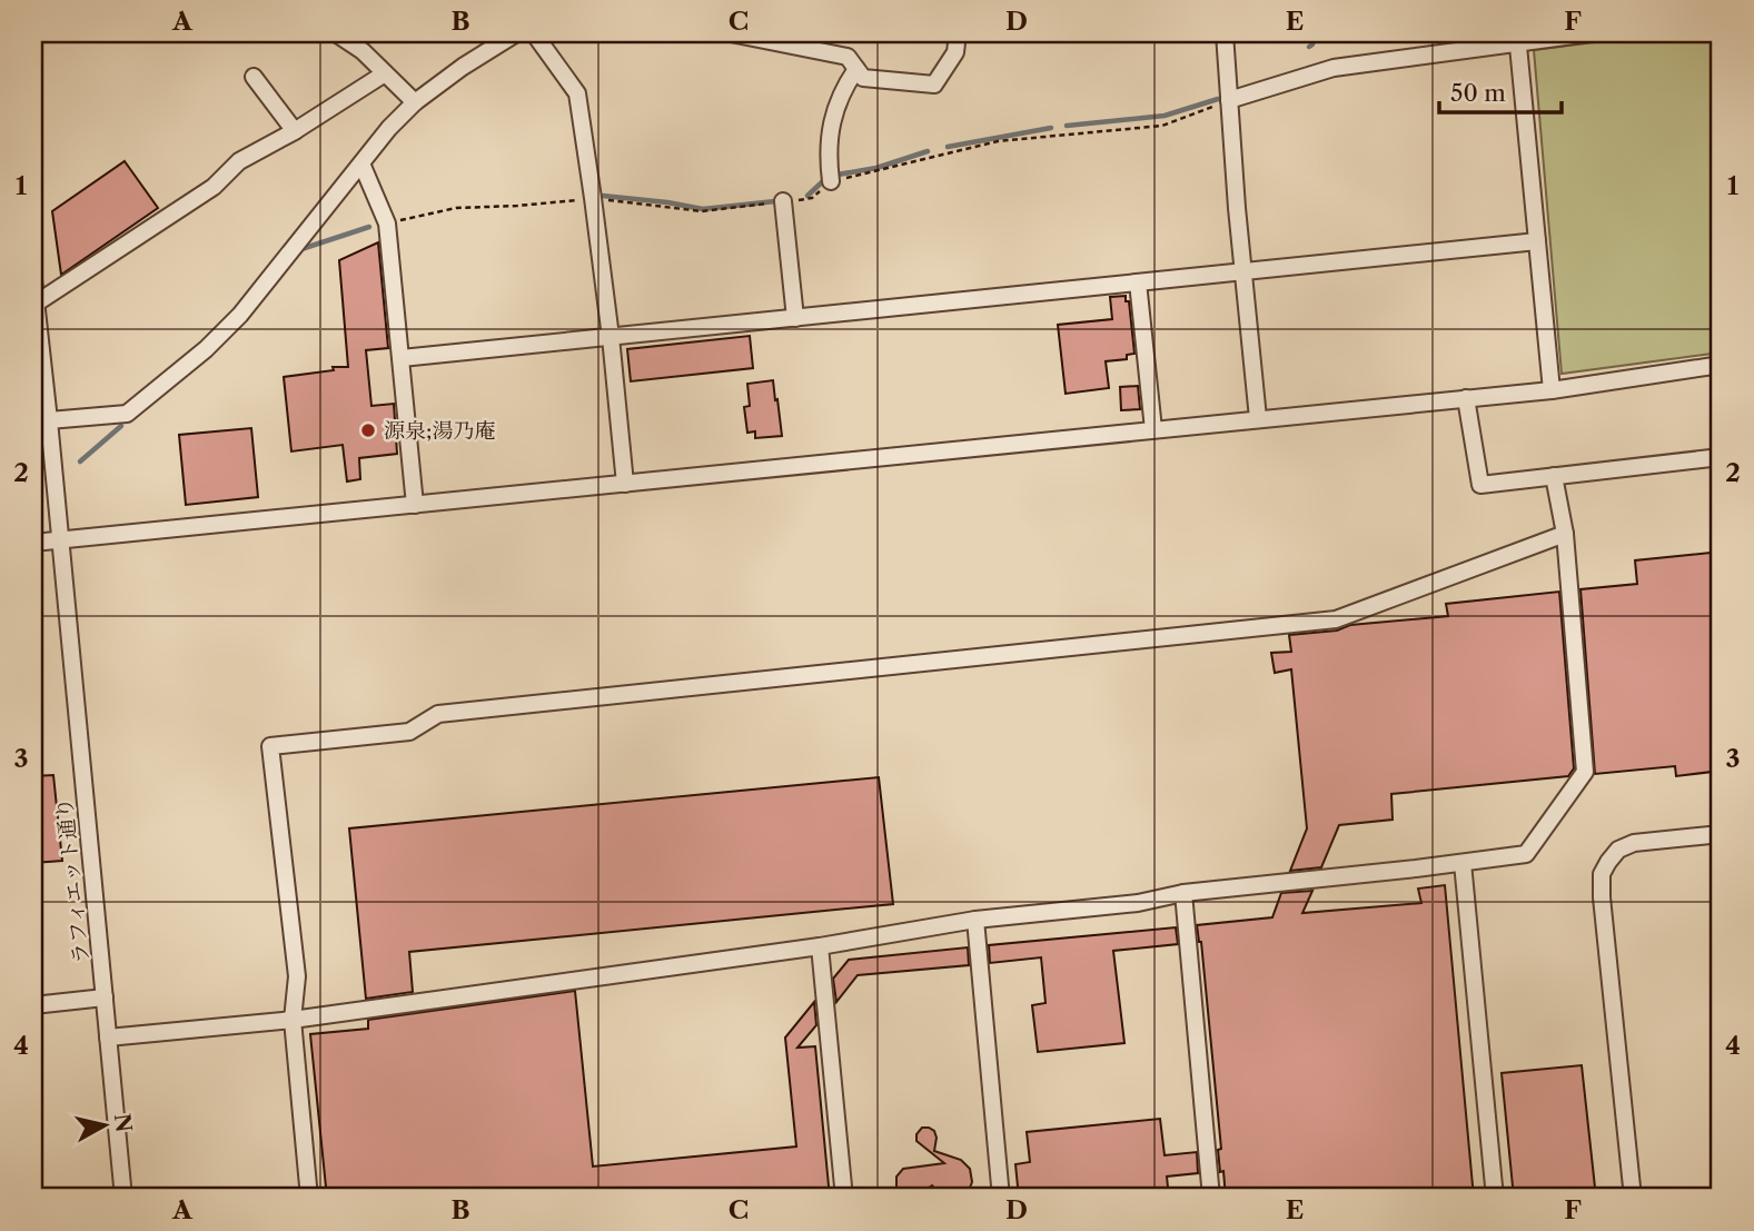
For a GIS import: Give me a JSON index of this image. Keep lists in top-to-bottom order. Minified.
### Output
{"streets":{"street":["ラフィエット通り"]},"places":["源泉;湯乃庵"],"scale_bar":"50 m","north":"right","grid":{"columns":["A","B","C","D","E","F"],"rows":["1","2","3","4"]}}
